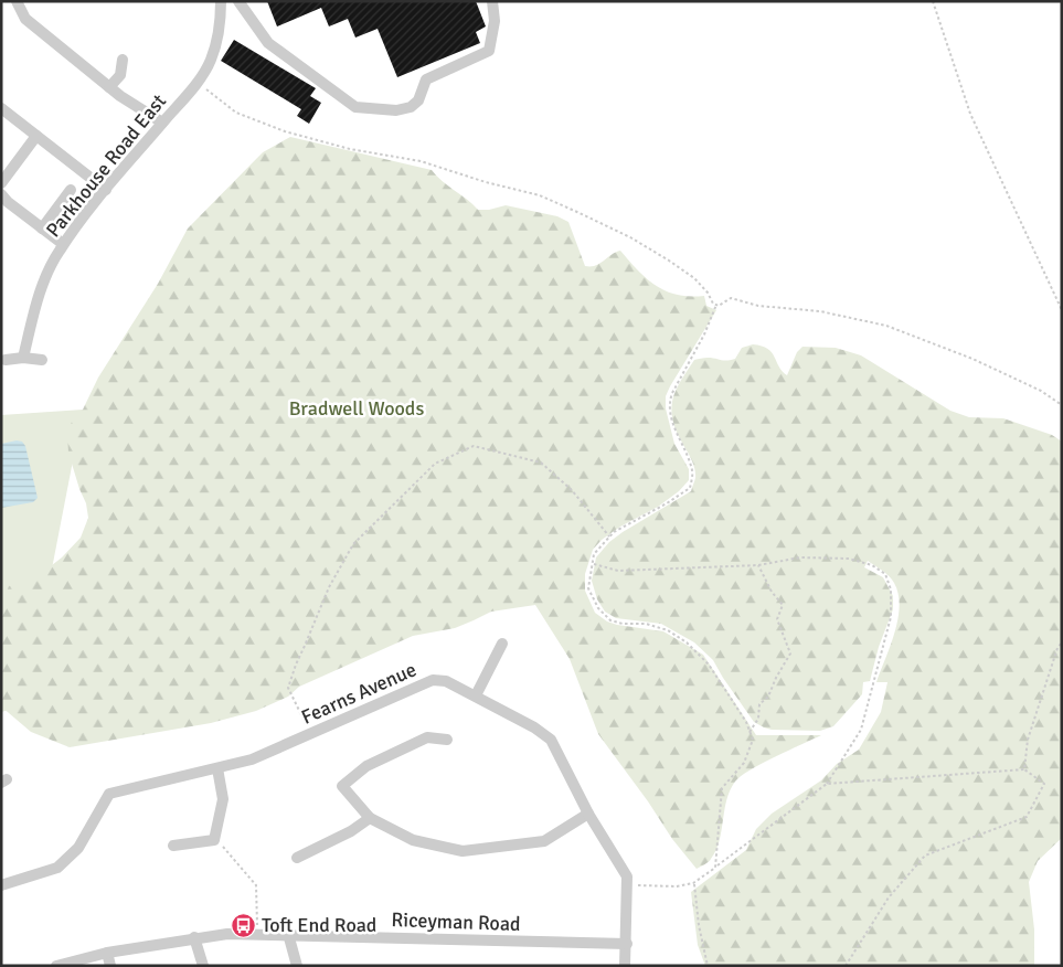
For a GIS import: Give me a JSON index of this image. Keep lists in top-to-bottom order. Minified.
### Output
{"streets":{"street":["Parkhouse Road East","Fearns Avenue","Riceyman Road"]},"crossings":[["Fearns Avenue","Riceyman Road"]],"parks":["Bradwell Woods"],"places":{"bus stop":["Toft End Road"]}}
